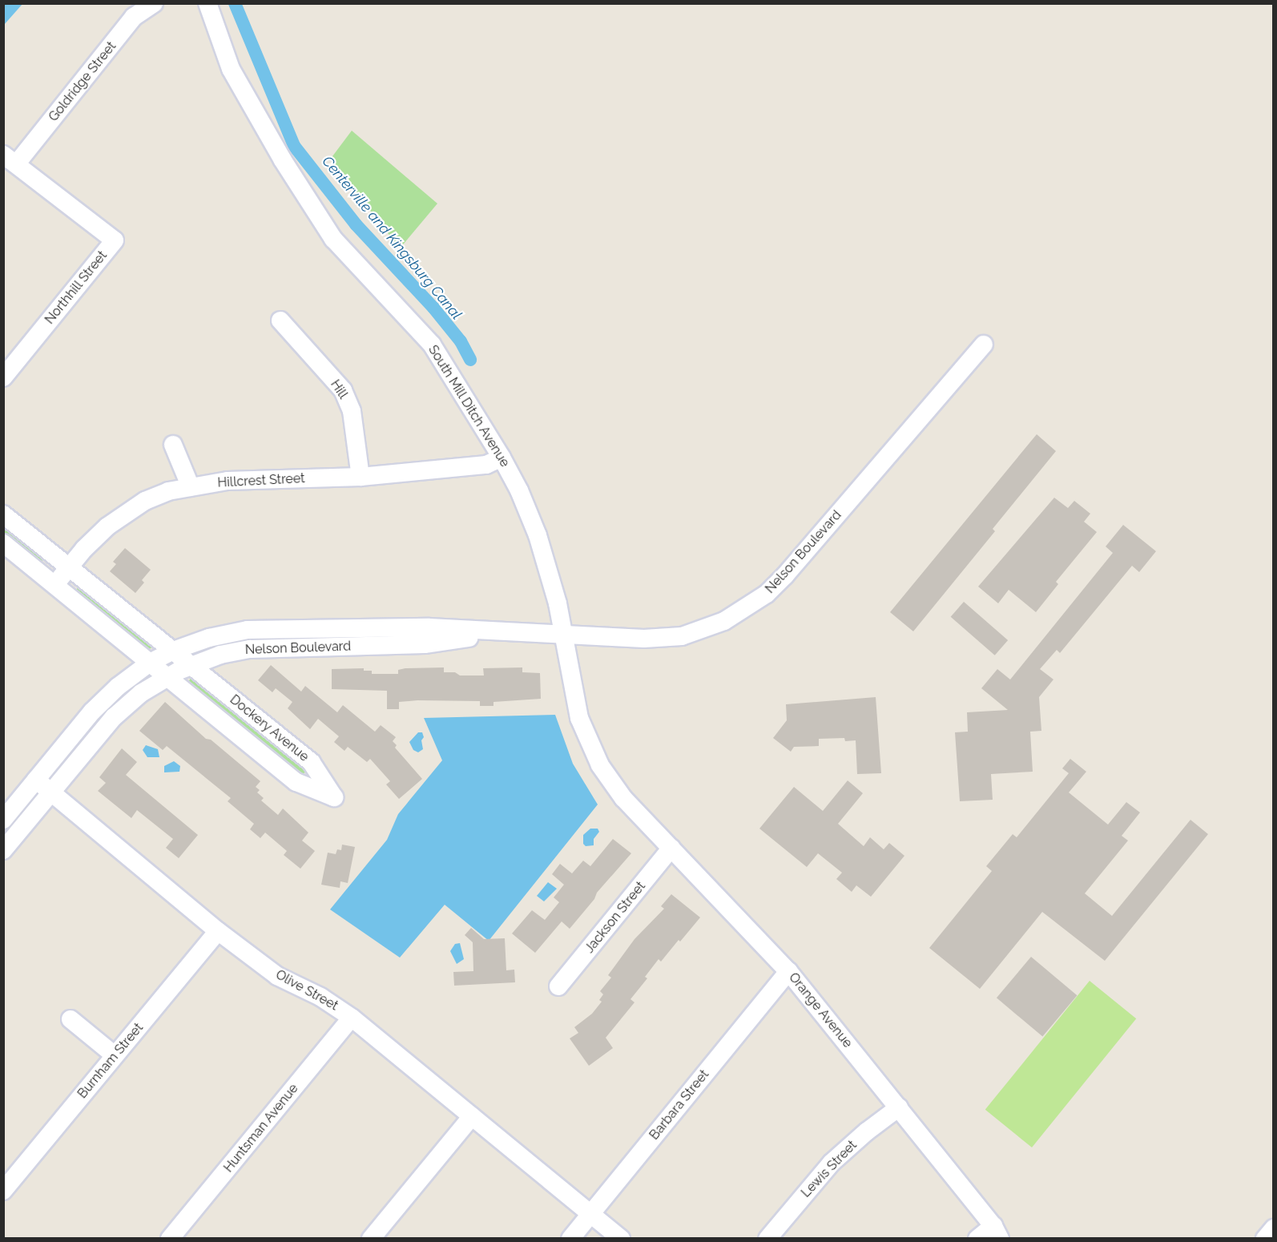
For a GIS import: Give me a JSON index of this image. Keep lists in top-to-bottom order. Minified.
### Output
{"streets":{"street":["Goldridge Street","Northhill Street","Hill","South Mill Ditch Avenue","Hillcrest Street","Nelson Boulevard","Dockery Avenue","Jackson Street","Olive Street","Orange Avenue","Burnham Street","Barbara Street","Huntsman Avenue","Lewis Street"]},"crossings":[["Goldridge Street","Northhill Street"],["Hill","Hillcrest Street"],["South Mill Ditch Avenue","Hillcrest Street"],["South Mill Ditch Avenue","Nelson Boulevard"],["South Mill Ditch Avenue","Orange Avenue"],["Hillcrest Street","Dockery Avenue"],["Nelson Boulevard","Dockery Avenue"],["Nelson Boulevard","Olive Street"],["Jackson Street","Orange Avenue"],["Olive Street","Burnham Street"],["Olive Street","Barbara Street"],["Olive Street","Huntsman Avenue"],["Orange Avenue","Barbara Street"],["Orange Avenue","Lewis Street"]],"water":["Centerville and Kingsburg Canal"]}
